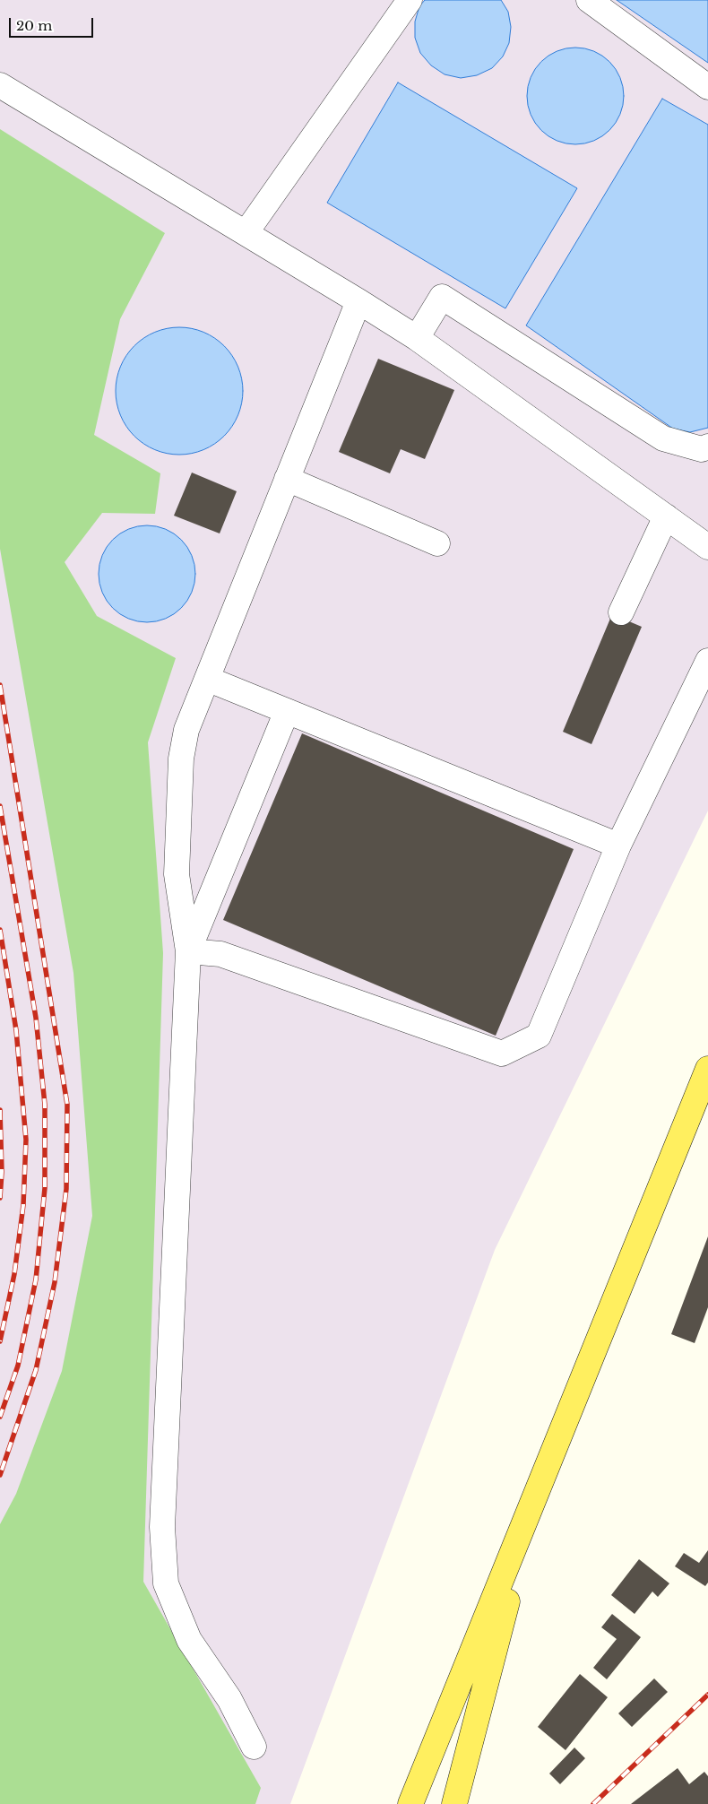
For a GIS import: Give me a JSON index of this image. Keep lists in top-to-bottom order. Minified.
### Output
{"scale_bar":"20 m"}
